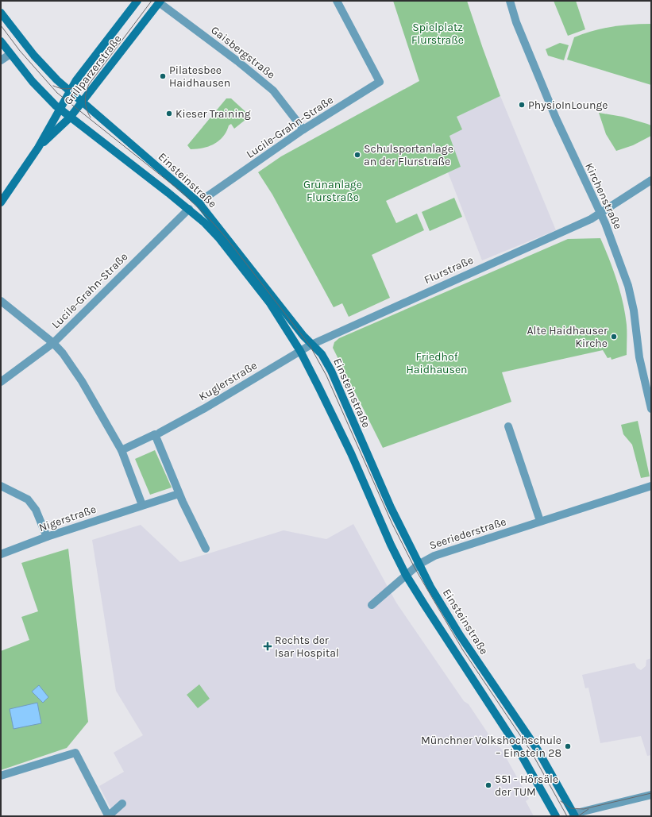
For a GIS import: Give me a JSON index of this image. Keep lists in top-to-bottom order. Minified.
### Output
{"streets":{"main road":["Grillparzerstraße","Einsteinstraße"],"street":["Gaisbergstraße","Lucile-Grahn-Straße","Kirchenstraße","Flurstraße","Kuglerstraße","Nigerstraße","Seeriederstraße"]},"crossings":[["Gaisbergstraße","Grillparzerstraße"],["Gaisbergstraße","Lucile-Grahn-Straße"],["Grillparzerstraße","Einsteinstraße"],["Lucile-Grahn-Straße","Einsteinstraße"],["Einsteinstraße","Flurstraße"],["Einsteinstraße","Kuglerstraße"],["Einsteinstraße","Seeriederstraße"],["Kirchenstraße","Flurstraße"],["Flurstraße","Kuglerstraße"]],"parks":["Spielplatz Flurstraße","Grünanlage Flurstraße","Friedhof Haidhausen"],"places":{"other":["Pilatesbee Haidhausen","PhysioInLounge","Kieser Training","Schulsportanlage an der Flurstraße","Alte Haidhauser Kirche","Münchner Volkshochschule – Einstein 28","551 - Hörsäle der TUM"],"health":["Rechts der Isar Hospital"]}}
